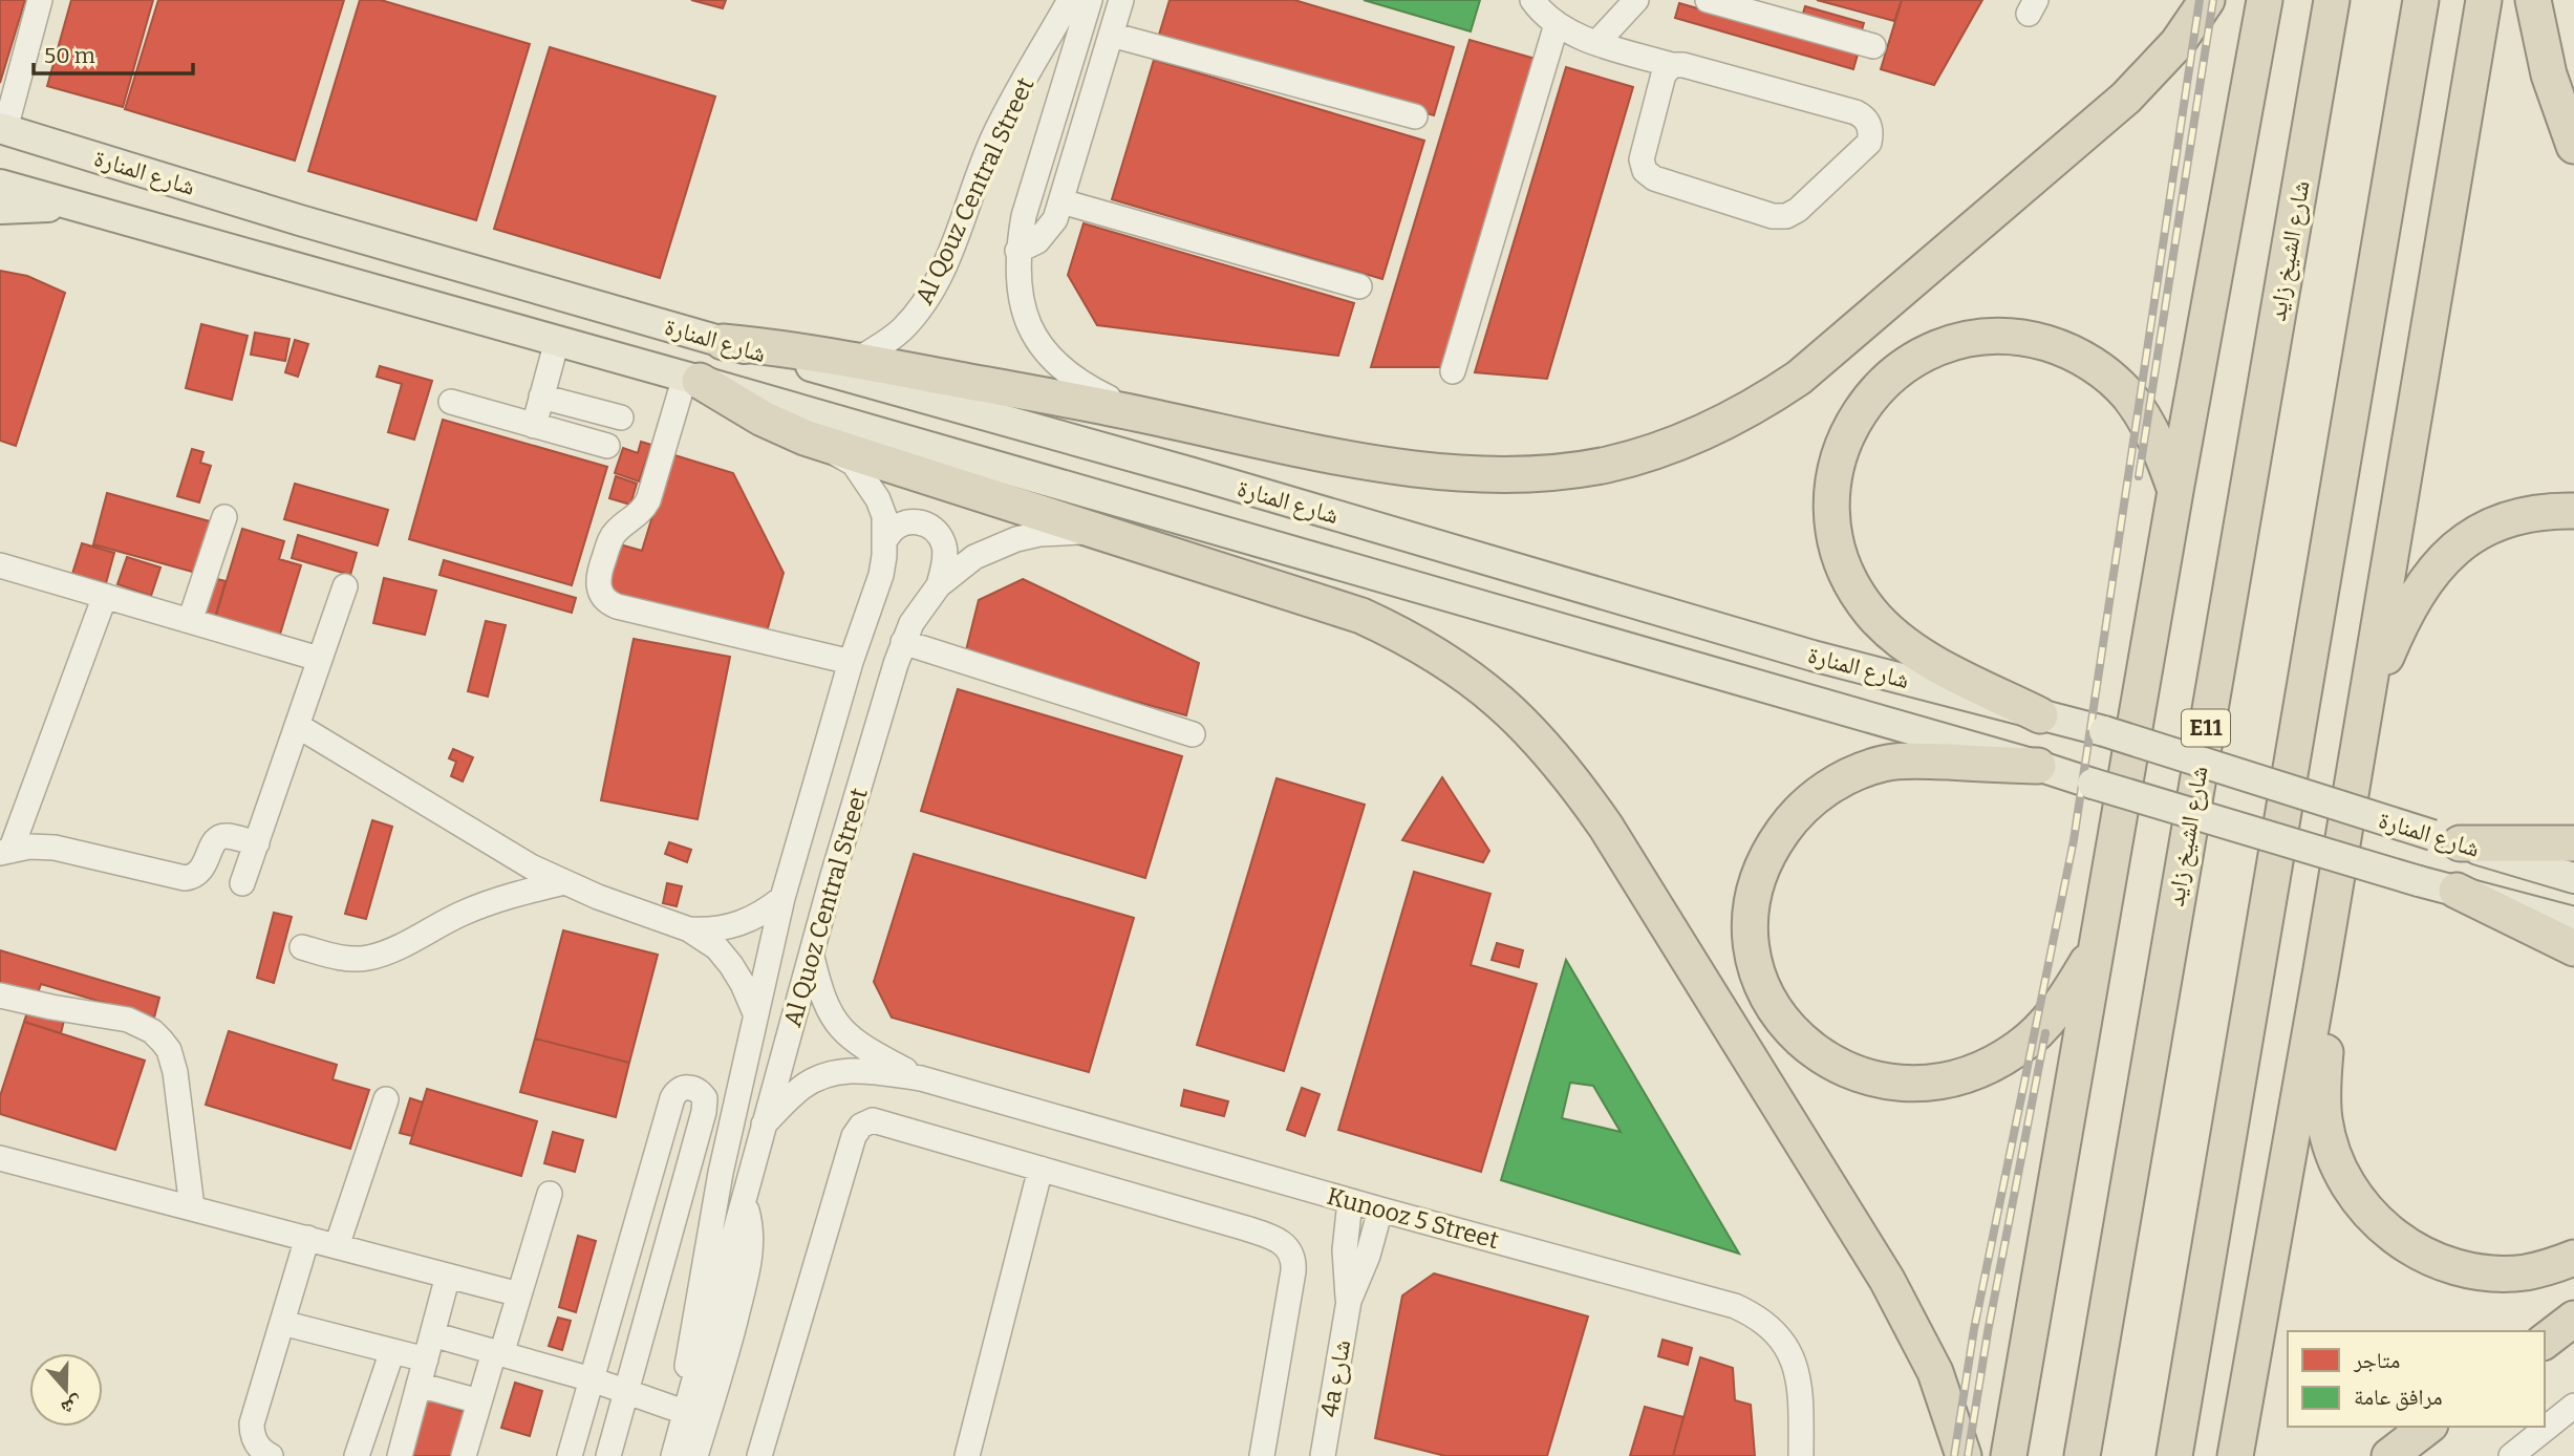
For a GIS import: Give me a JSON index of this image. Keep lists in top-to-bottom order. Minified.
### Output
{"streets":{"highway":["شارع الشيخ زايد","E11"],"main road":["شارع المنارة"],"street":["Al Qouz Central Street","Al Quoz Central Street","Kunooz 5 Street","4a شارع"]},"crossings":[["Al Quoz Central Street","Kunooz 5 Street"],["Kunooz 5 Street","4a شارع"]],"legend":["متاجر","مرافق عامة"],"scale_bar":"50 m","north":"bottom"}
